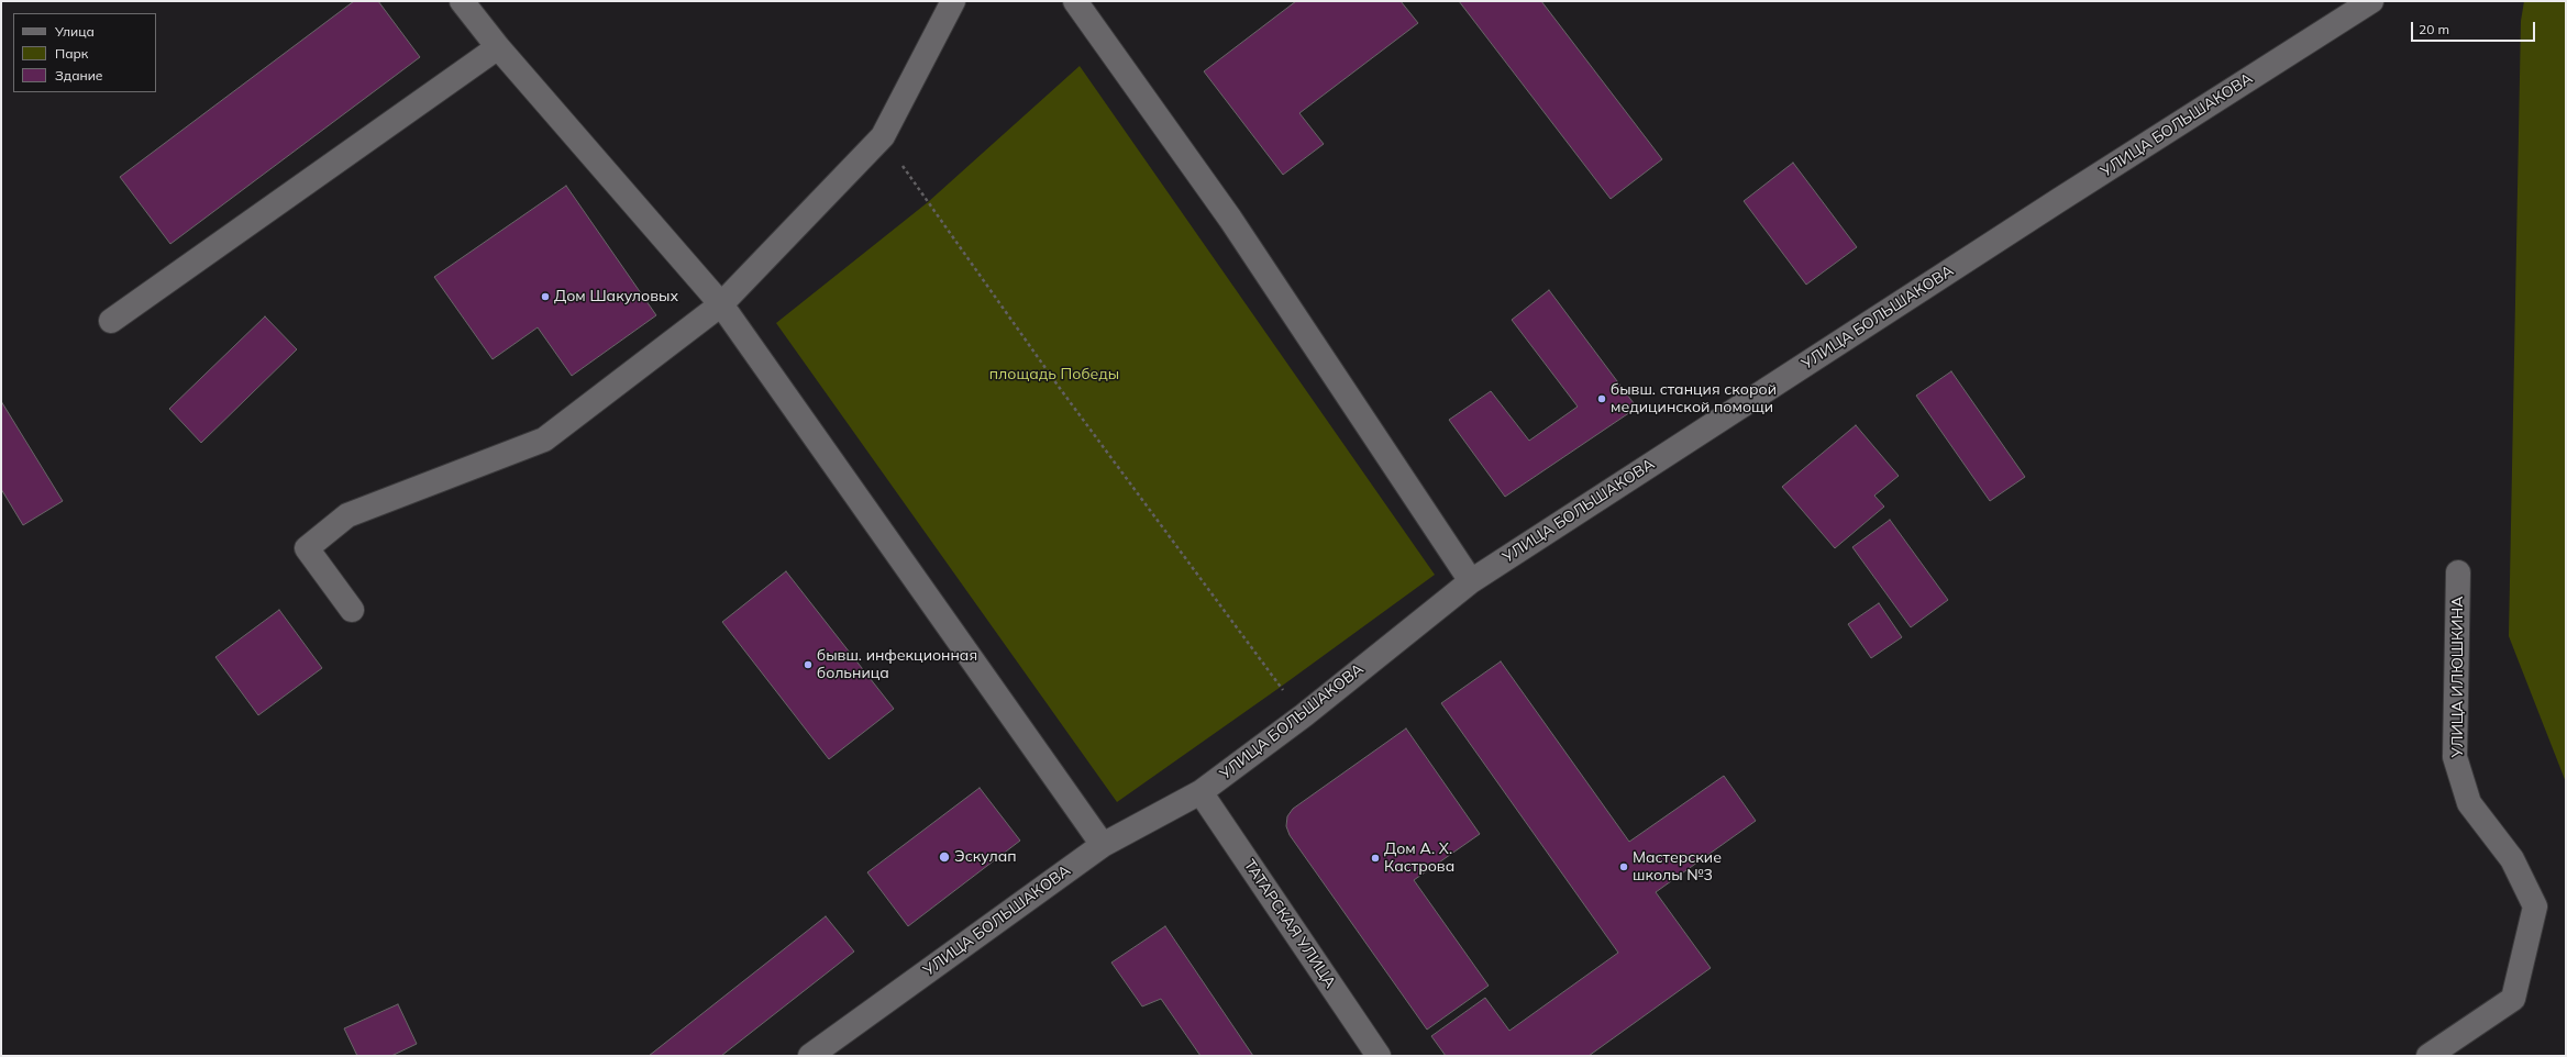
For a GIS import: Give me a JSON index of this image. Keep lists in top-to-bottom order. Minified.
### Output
{"streets":{"street":["УЛИЦА БОЛЬШАКОВА","УЛИЦА ИЛЮШКИНА","ТАТАРСКАЯ УЛИЦА"]},"crossings":[["УЛИЦА БОЛЬШАКОВА","ТАТАРСКАЯ УЛИЦА"]],"parks":["площадь Победы"],"places":["Дом Шакуловых","бывш. станция скорой медицинской помощи","бывш. инфекционная больница","Эскулап","Дом А. Х. Кастрова","Мастерские школы №3"],"legend":["Улица","Парк","Здание"],"scale_bar":"20 m"}
